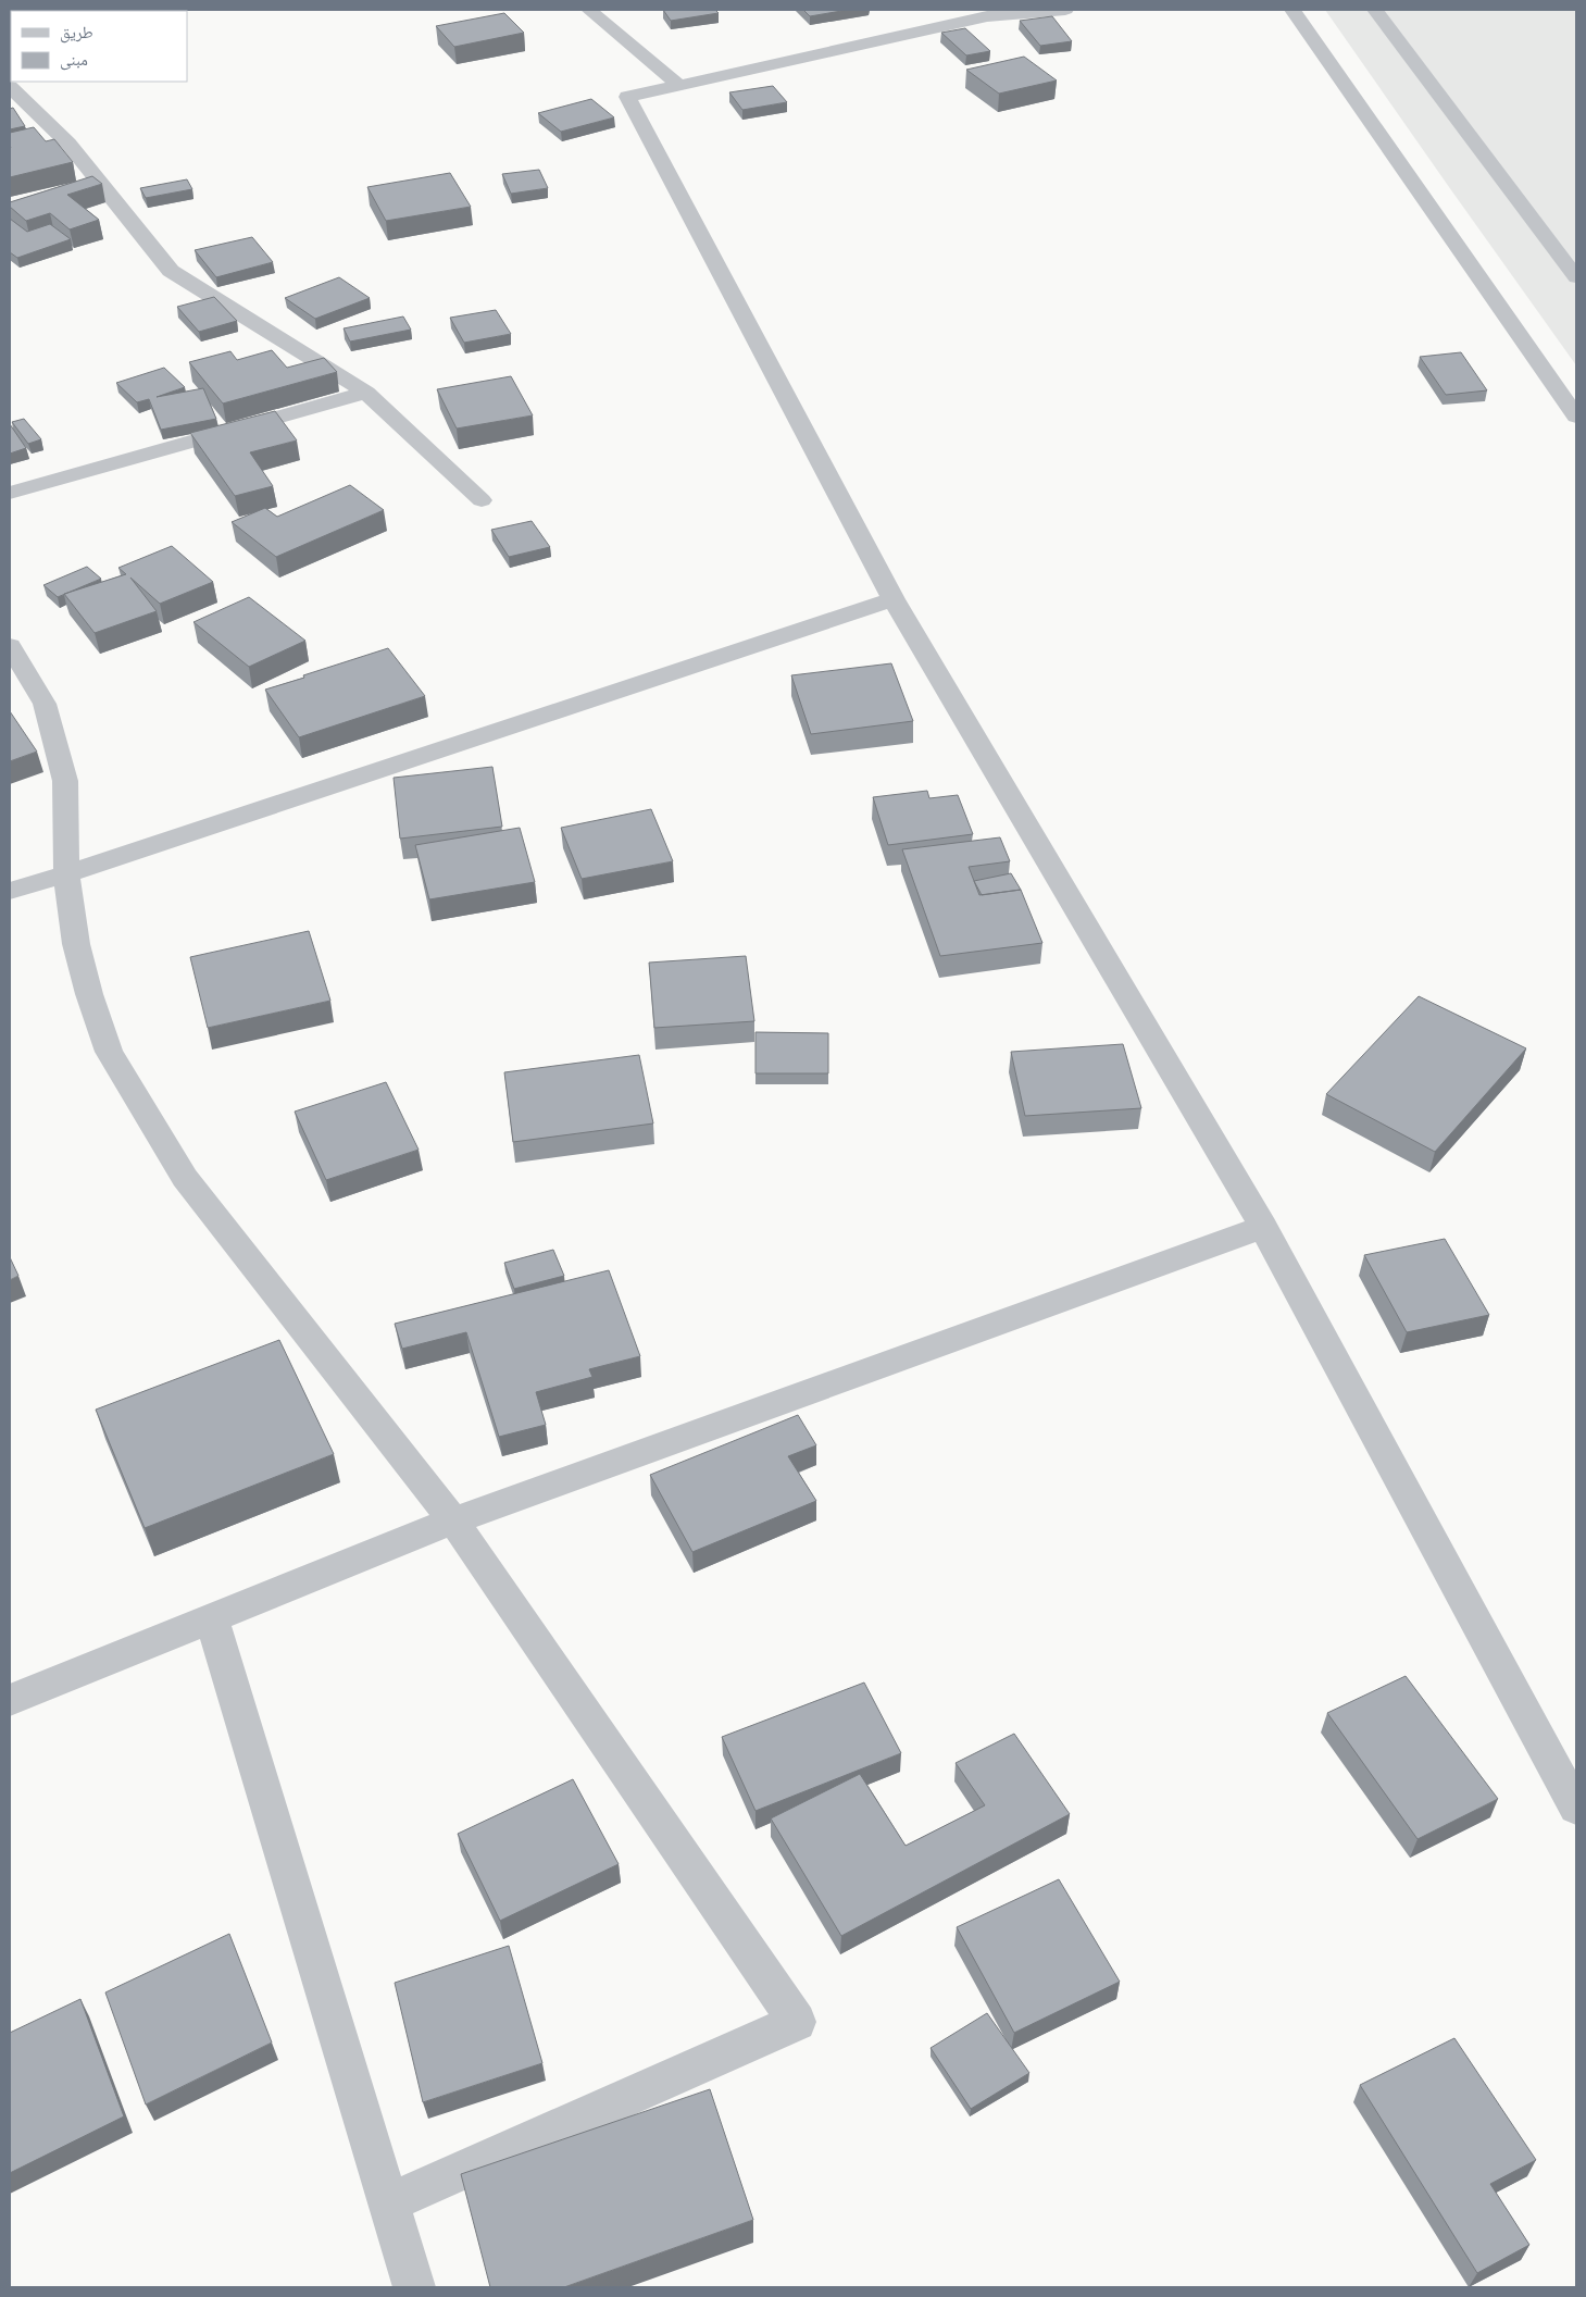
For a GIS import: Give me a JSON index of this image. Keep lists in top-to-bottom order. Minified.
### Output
{"legend":["طريق","مبنى"]}
